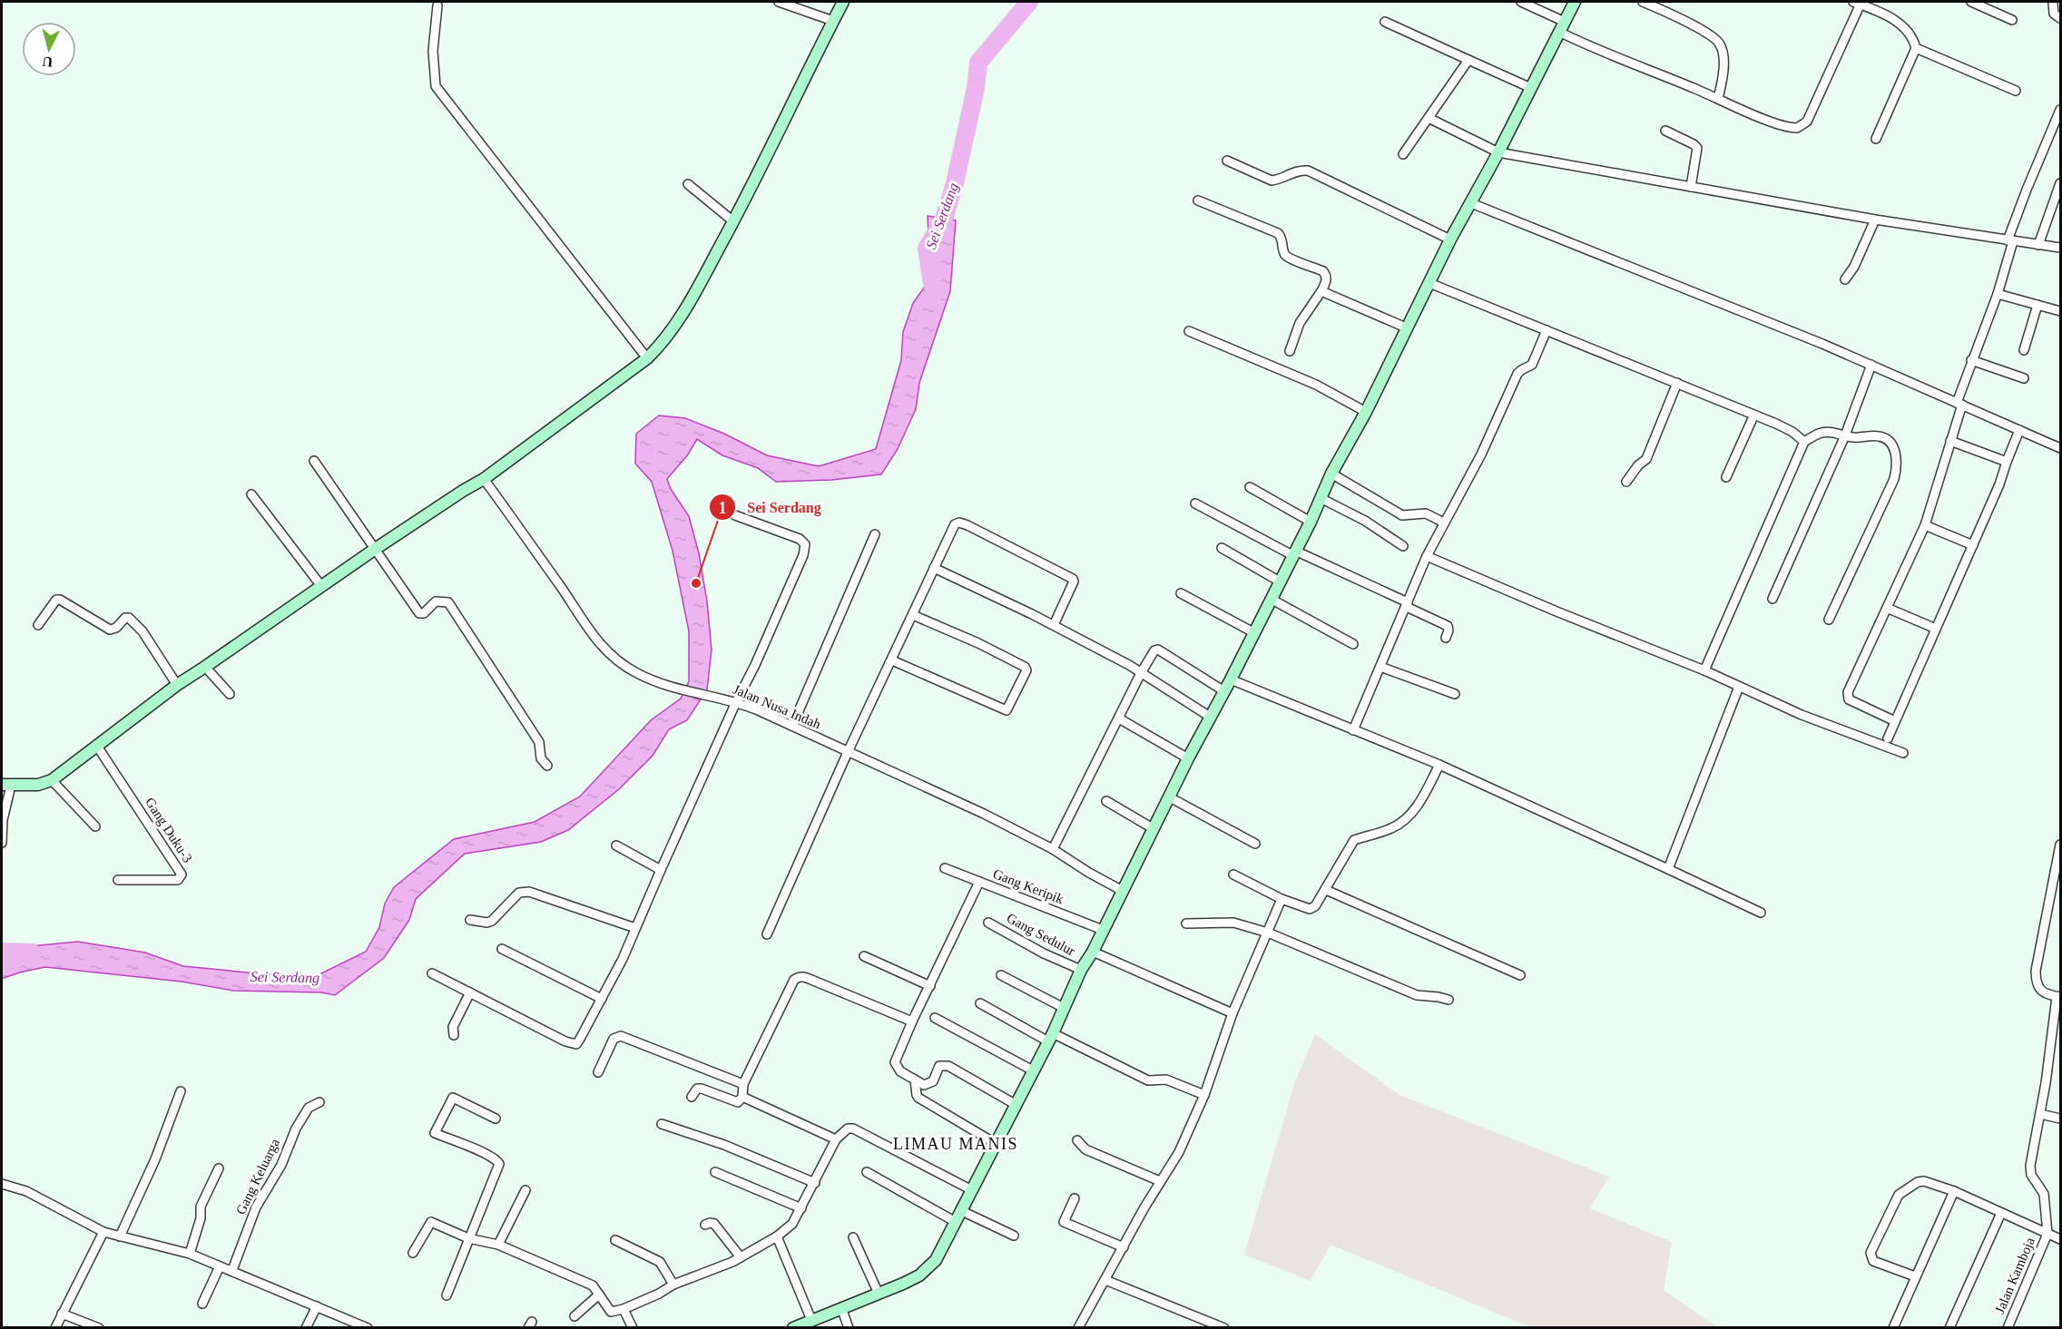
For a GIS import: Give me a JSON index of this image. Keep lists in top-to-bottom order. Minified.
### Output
{"streets":{"street":["Jalan Nusa Indah","Gang Duku-3","Gang Keripik","Gang Sedulur","Gang Keluarga","Jalan Kamboja"]},"districts":["LIMAU MANIS"],"water":["Sei Serdang"],"places":["Sei Serdang"],"north":"bottom"}
